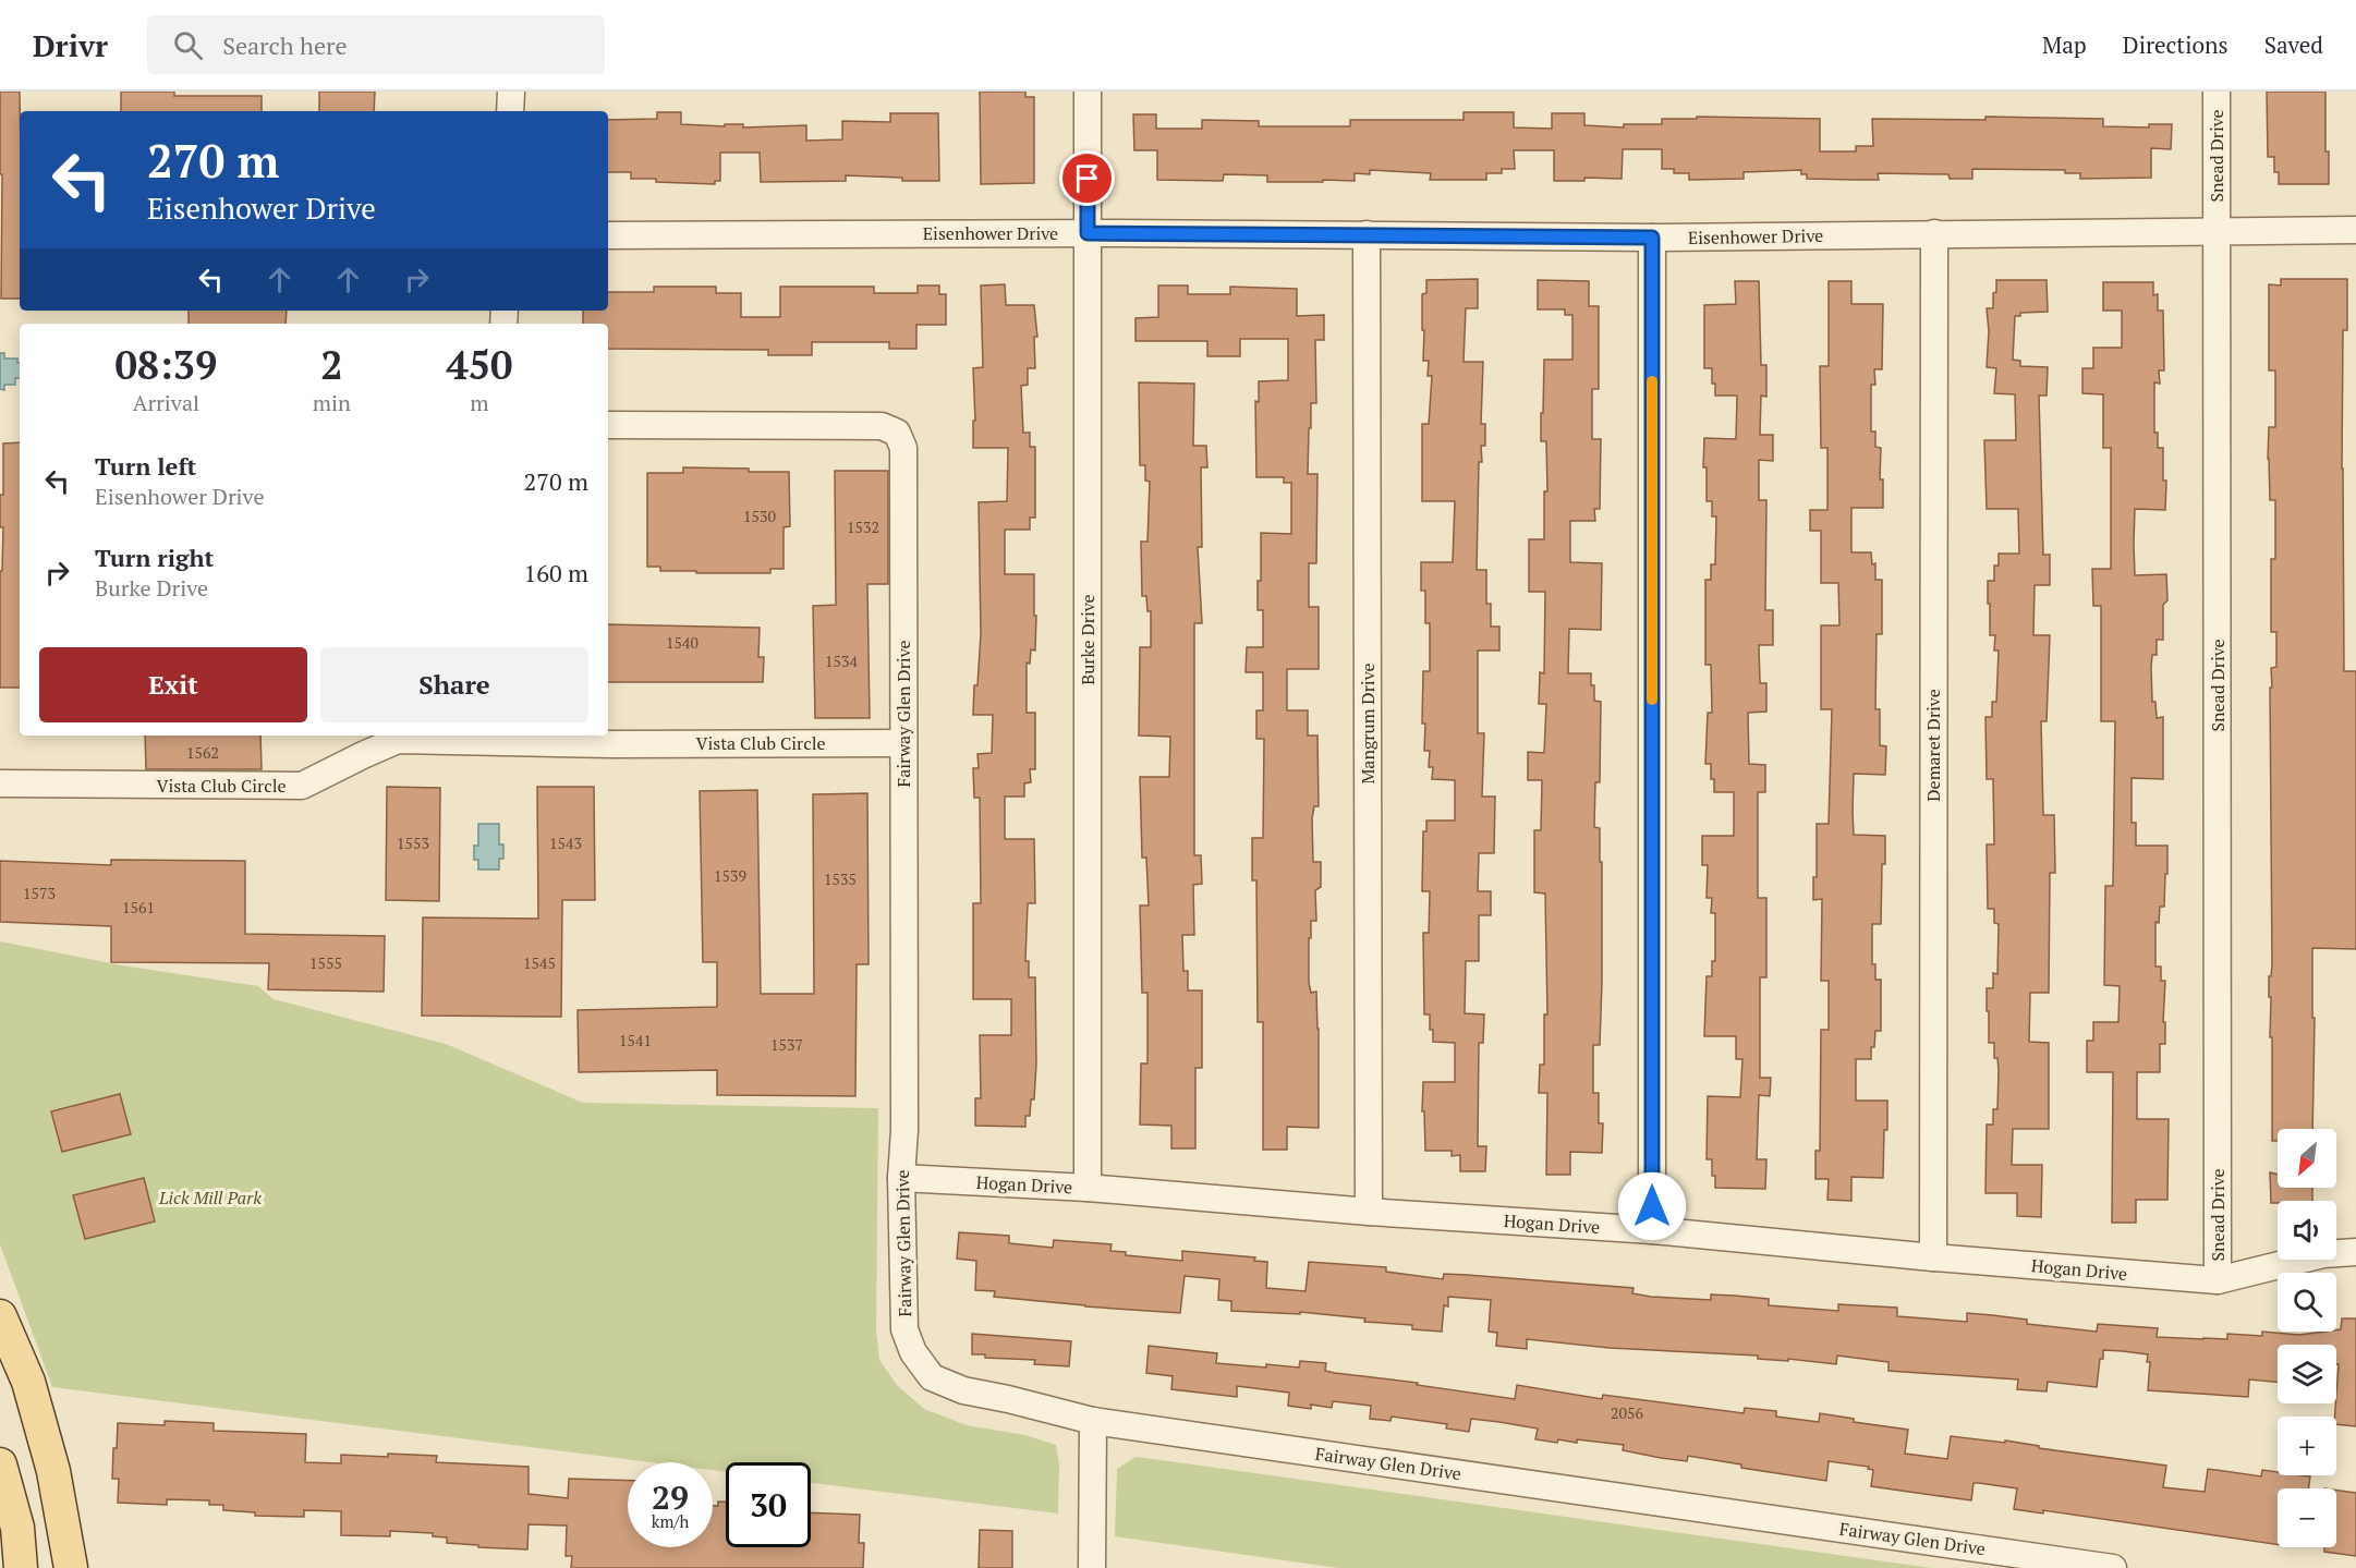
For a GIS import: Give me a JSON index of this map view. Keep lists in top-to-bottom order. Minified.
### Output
{"streets":{"street":["Snead Drive","Eisenhower Drive","Burke Drive","Fairway Glen Drive","Mangrum Drive","Vista Club Circle","Demaret Drive","Hogan Drive"]},"crossings":[["Snead Drive","Eisenhower Drive"],["Snead Drive","Hogan Drive"],["Eisenhower Drive","Burke Drive"],["Eisenhower Drive","Mangrum Drive"],["Eisenhower Drive","Demaret Drive"],["Burke Drive","Hogan Drive"],["Fairway Glen Drive","Vista Club Circle"],["Fairway Glen Drive","Hogan Drive"],["Mangrum Drive","Hogan Drive"],["Demaret Drive","Hogan Drive"]],"parks":["Lick Mill Park"],"house_numbers":["1530","1532","1540","1534","1562","1553","1543","1539","1535","1573","1561","1555","1545","1541","1537","2056"],"north":"bottom left","page":{"header":"Drivr","search":"Search here","nav":["Map","Directions","Saved"],"turn":["270 m","Eisenhower Drive"],"eta":["08:39","Arrival","2","min","450","m"],"list":[{"name":"Turn left","note":"Eisenhower Drive","value":"270 m"},{"name":"Turn right","note":"Burke Drive","value":"160 m"}],"buttons":["Exit","Share"],"map_buttons":["+","−"],"speed":"29 km/h","limit":"30"}}
